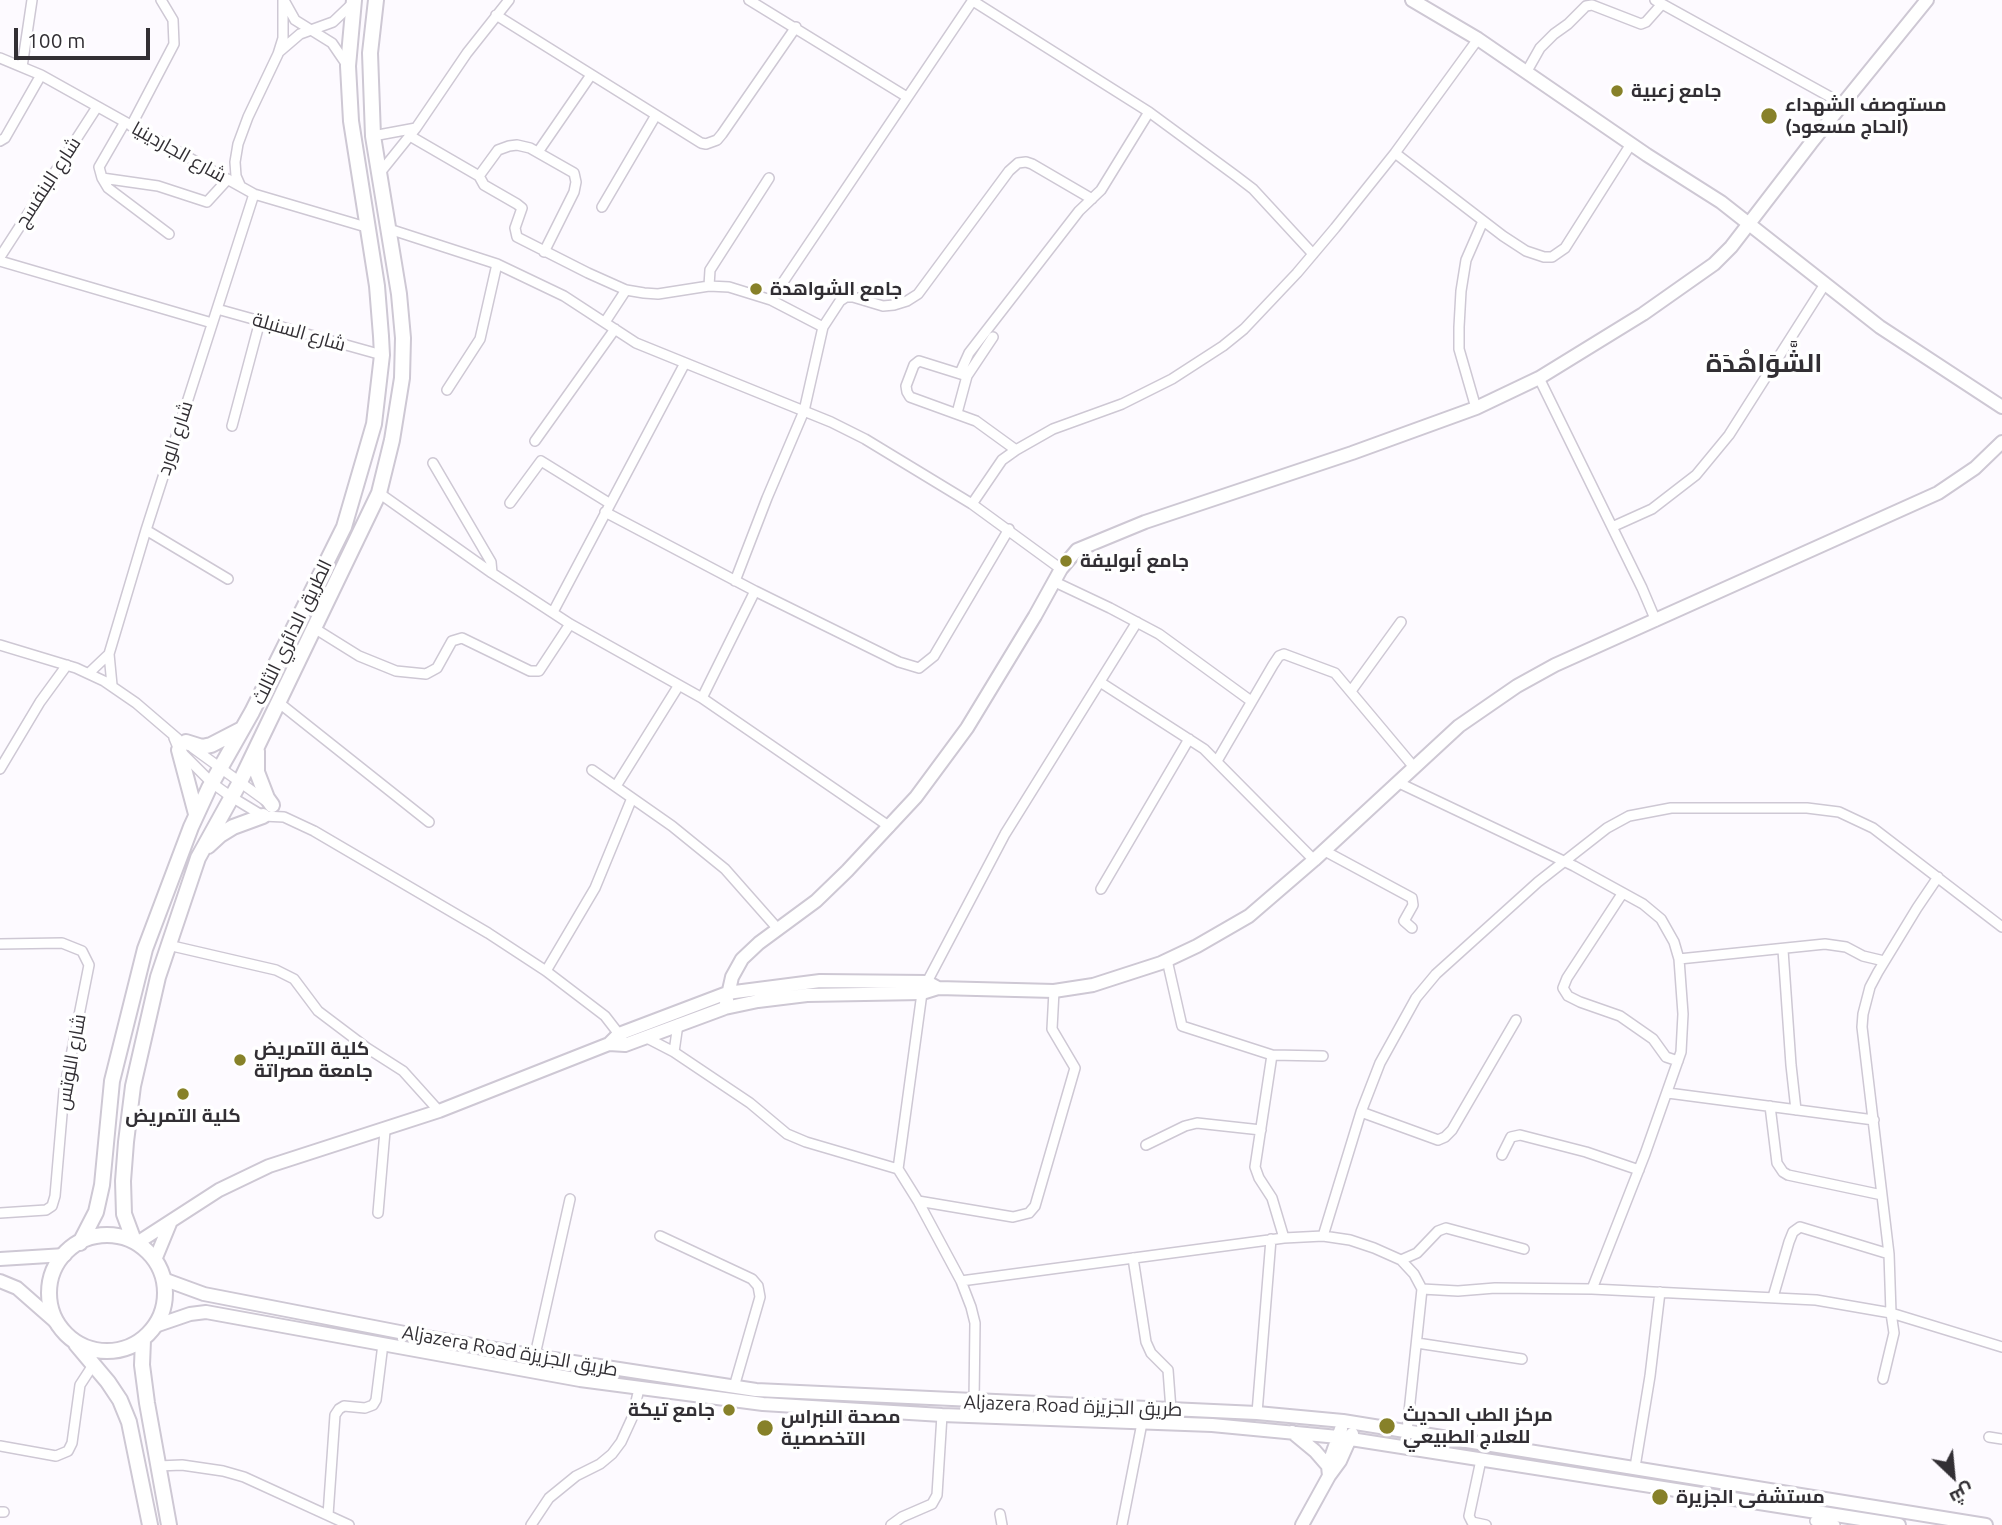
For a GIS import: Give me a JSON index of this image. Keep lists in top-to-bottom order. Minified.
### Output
{"streets":{"main road":["الطريق الدائري الثالث"],"street":["شارع الجاردينيا","شارع البنفسج","شارع السنبلة","شارع الورد","شارع اللوتس","Aljazera Road طريق الجزيزة"]},"crossings":[["شارع الجاردينيا","شارع البنفسج"],["شارع الجاردينيا","شارع الورد"],["شارع الجاردينيا","الطريق الدائري الثالث"],["شارع السنبلة","شارع الورد"],["شارع السنبلة","الطريق الدائري الثالث"],["الطريق الدائري الثالث","Aljazera Road طريق الجزيزة"]],"districts":["الشَّوَاهْدَة"],"places":["جامع زعبية","مستوصف الشهداء (الحاج مسعود)","جامع الشواهدة","جامع أبوليفة","كلية التمريض جامعة مصراتة","كلية التمريض","جامع تيكة","مركز الطب الحديث للعلاج الطبيعي","مصحة النبراس التخصصية","مستشفى الجزيرة"],"scale_bar":"100 m","north":"bottom right"}
